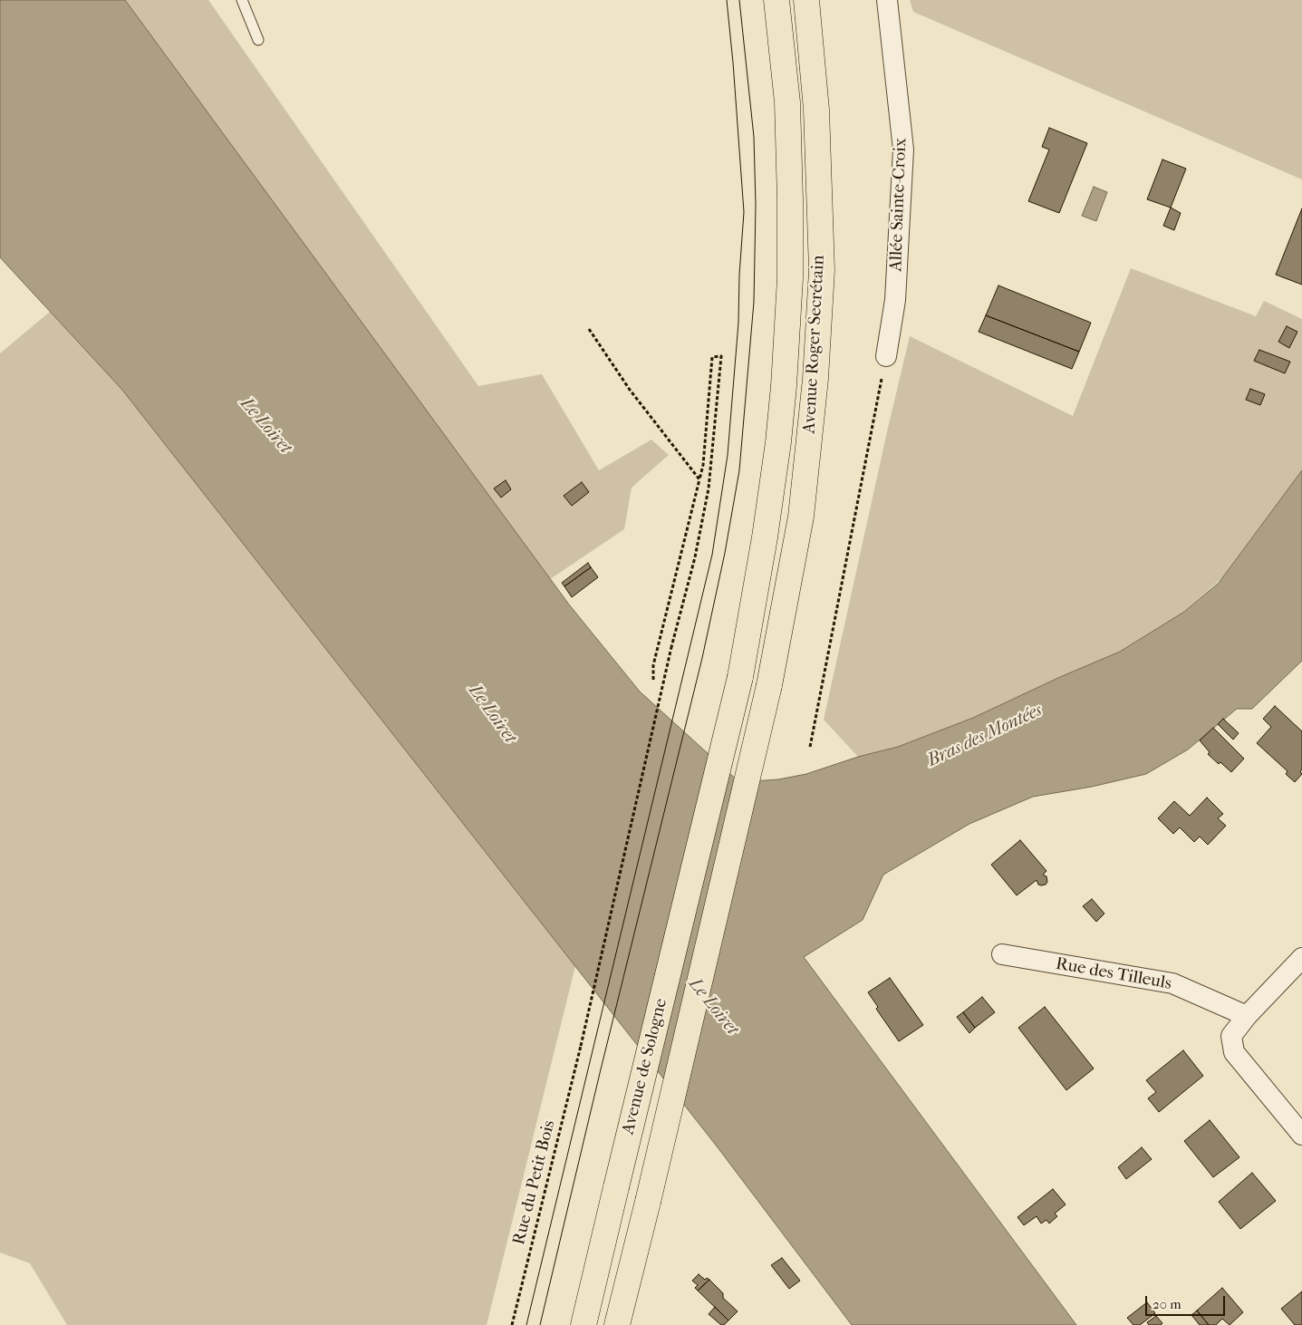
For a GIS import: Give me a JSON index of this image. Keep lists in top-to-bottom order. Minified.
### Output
{"streets":{"main road":["Avenue Roger Secrétain","Avenue de Sologne"],"street":["Allée Sainte-Croix","Rue des Tilleuls"],"path":["Rue du Petit Bois"]},"crossings":[["Avenue Roger Secrétain","Avenue de Sologne"]],"water":["Le Loiret","Bras des Montées"],"scale_bar":"20 m"}
